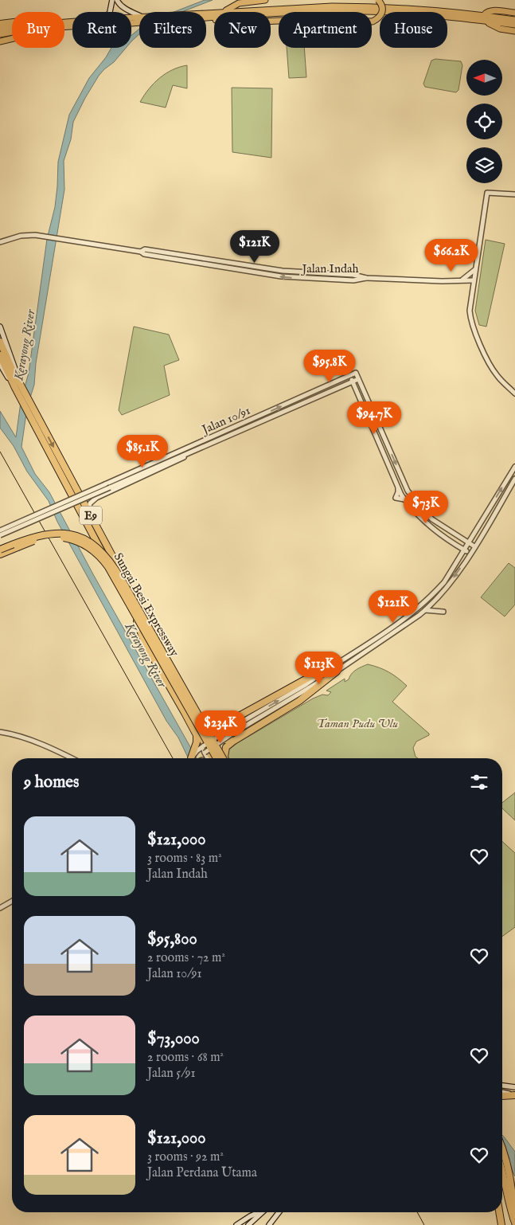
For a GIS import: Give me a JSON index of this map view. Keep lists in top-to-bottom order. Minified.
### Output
{"streets":{"highway":["E9","Sungai Besi Expressway"],"street":["Jalan Indah","Jalan 10/91"]},"water":["Kerayong River"],"parks":["Taman Pudu Ulu"],"north":"left","page":{"chip":["Buy","Rent","Filters","New","Apartment","House"],"price":["$121K","$66.2K","$95.8K","$94.7K","$85.1K","$73K","$121K","$113K","$234K"],"heading":"9 homes","list":[{"name":"$121,000","note":"3 rooms · 83 m² · Jalan Indah"},{"name":"$95,800","note":"2 rooms · 72 m² · Jalan 10/91"},{"name":"$73,000","note":"2 rooms · 68 m² · Jalan 5/91"},{"name":"$121,000","note":"3 rooms · 92 m² · Jalan Perdana Utama"}]}}
